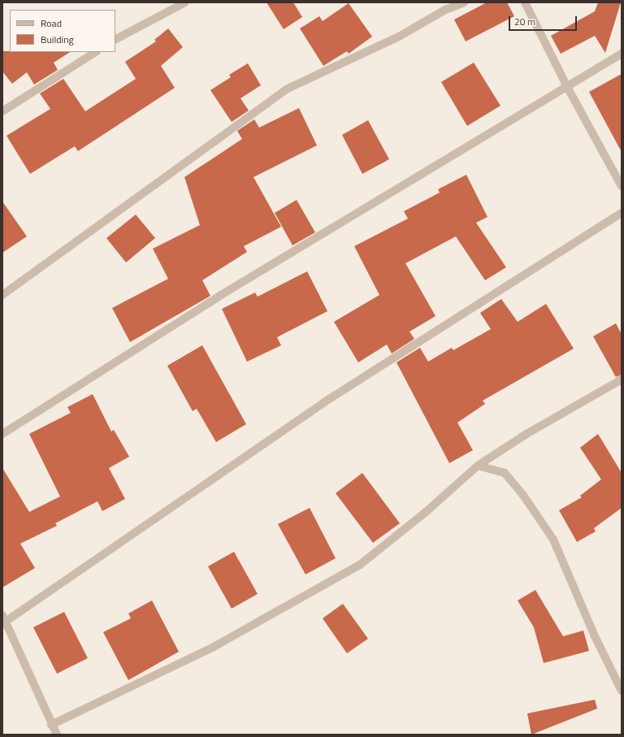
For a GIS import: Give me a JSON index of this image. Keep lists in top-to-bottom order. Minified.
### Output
{"legend":["Road","Building"],"scale_bar":"20 m"}
